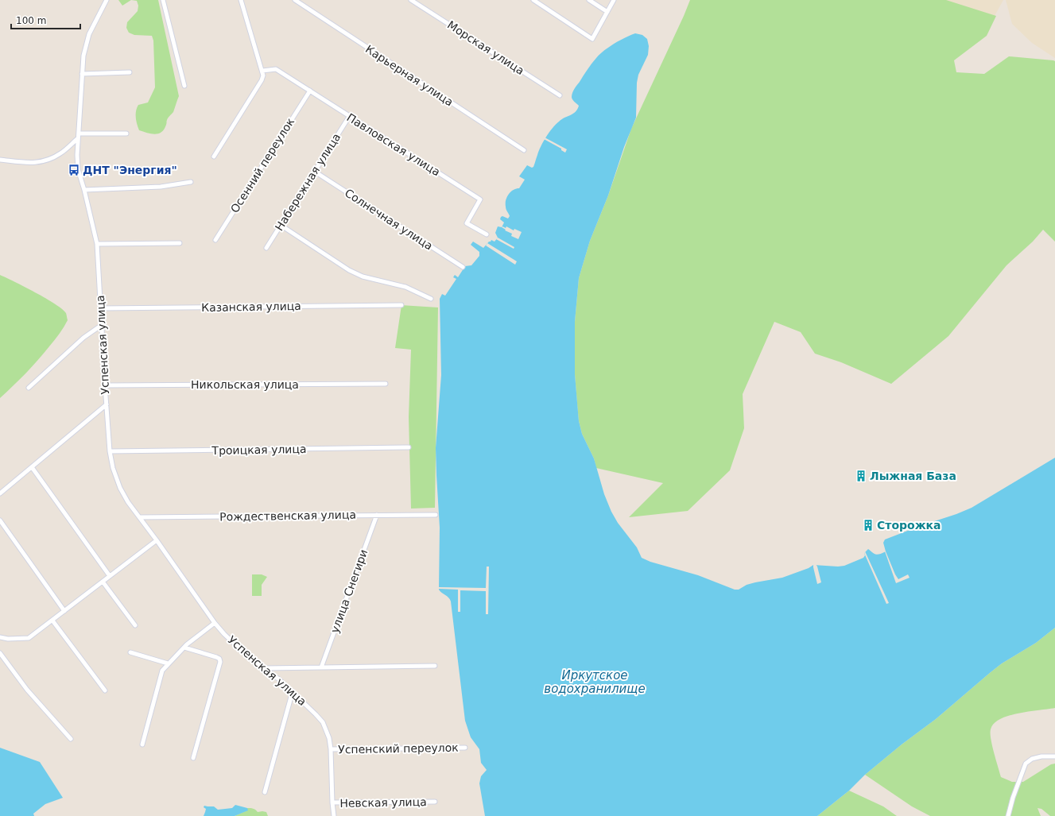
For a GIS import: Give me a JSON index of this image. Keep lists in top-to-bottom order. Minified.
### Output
{"streets":{"street":["Морская улица","Карьерная улица","Павловская улица","Осенний переулок","Набережная улица","Солнечная улица","Казанская улица","Успенская улица","Никольская улица","Троицкая улица","Рождественская улица","улица Снегири","Успенский переулок","Невская улица"]},"crossings":[["Павловская улица","Осенний переулок"],["Павловская улица","Набережная улица"],["Набережная улица","Солнечная улица"],["Казанская улица","Успенская улица"],["Успенская улица","Никольская улица"],["Успенская улица","Троицкая улица"],["Успенская улица","Рождественская улица"],["Успенская улица","Успенский переулок"],["Успенская улица","Невская улица"],["Рождественская улица","улица Снегири"]],"water":["Иркутское водохранилище"],"places":{"bus stop":["ДНТ \"Энергия\""],"building":["Лыжная База","Сторожка"]},"scale_bar":"100 m"}
